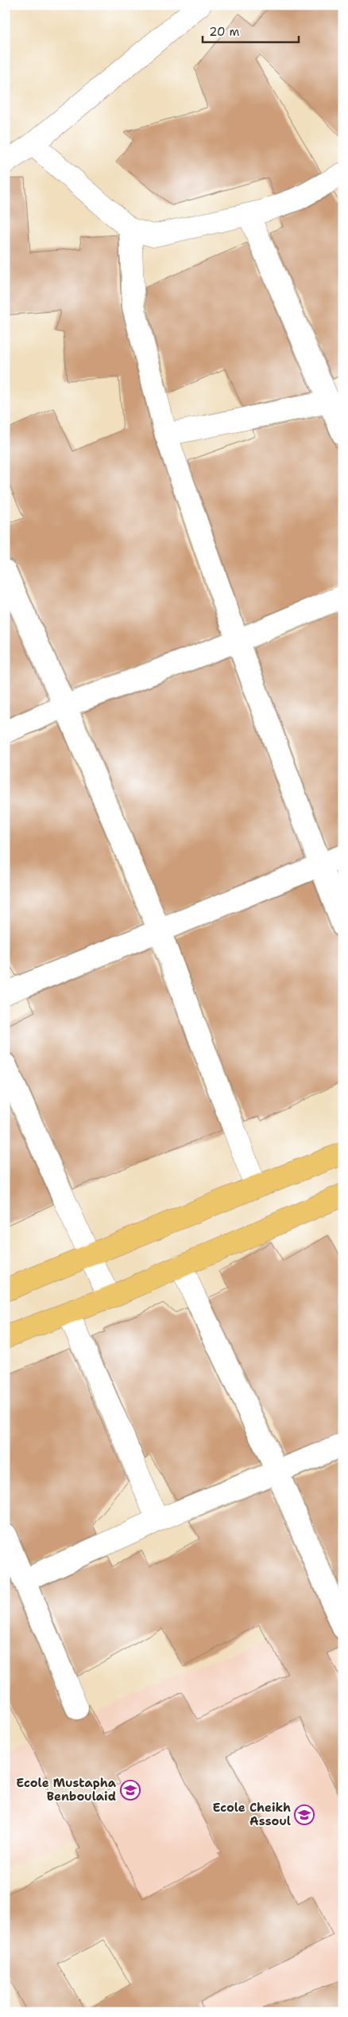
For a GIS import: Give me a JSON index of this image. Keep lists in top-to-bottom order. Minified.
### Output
{"places":{"school or university":["Ecole Mustapha Benboulaid","Ecole Cheikh Assoul"]},"scale_bar":"20 m"}
